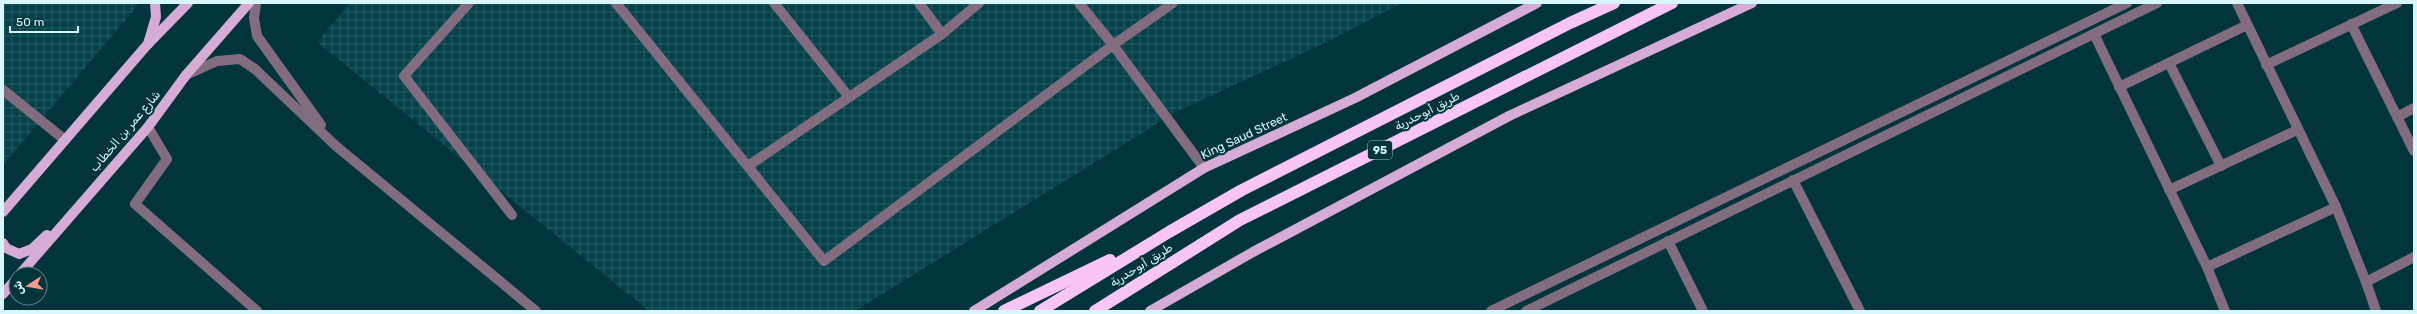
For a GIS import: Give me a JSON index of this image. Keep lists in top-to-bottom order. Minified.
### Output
{"streets":{"highway":["طريق أبوحدرية","95"],"main road":["شارع عمر بن الخطاب","King Saud Street"]},"scale_bar":"50 m","north":"left"}
